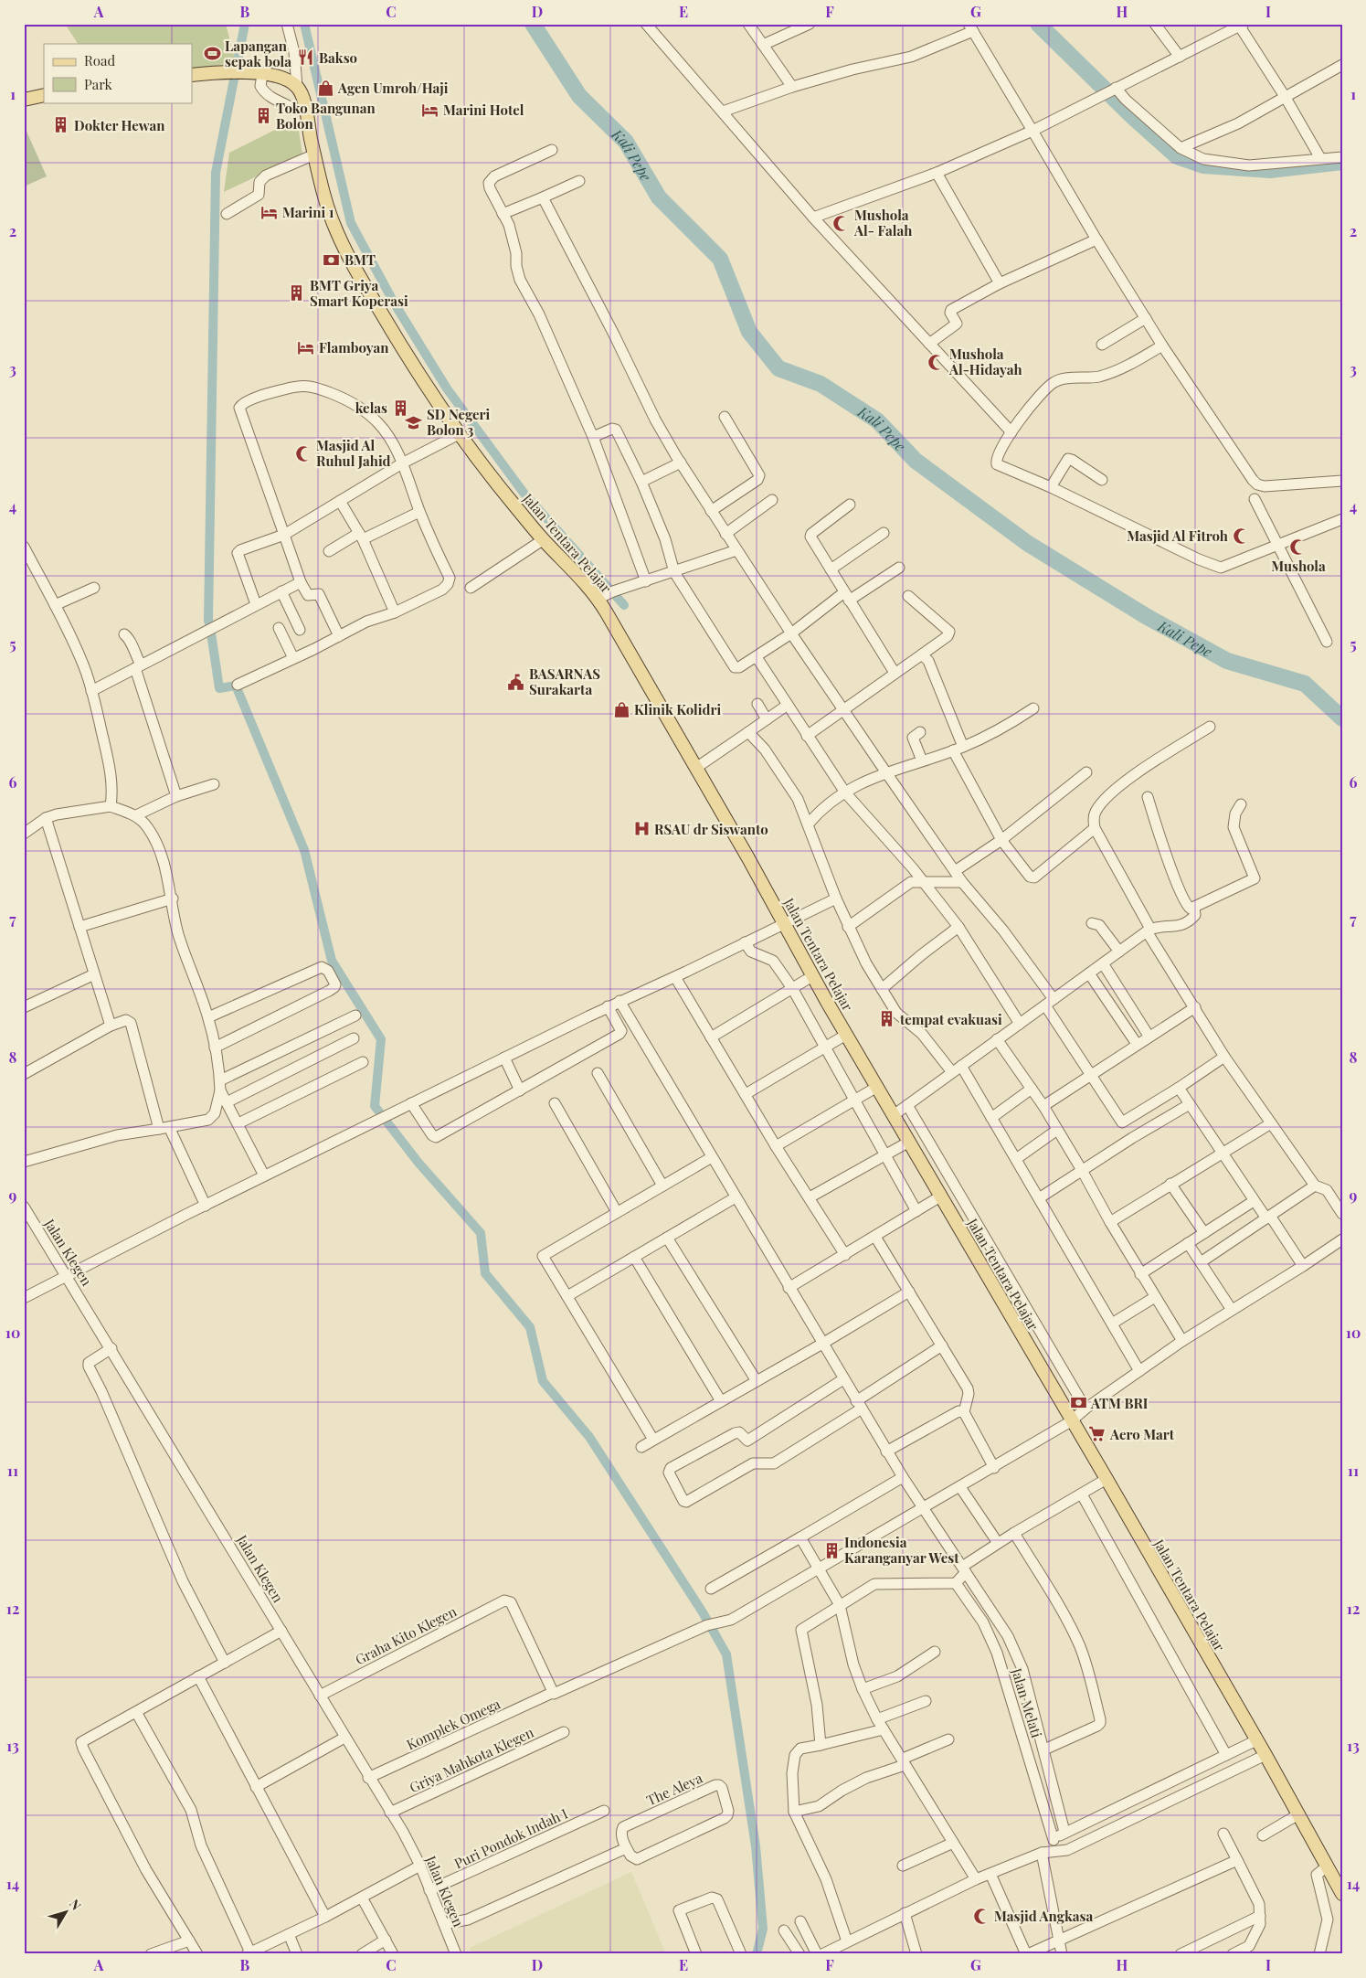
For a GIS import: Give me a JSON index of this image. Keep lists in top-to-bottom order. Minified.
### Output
{"streets":{"main road":["Jalan Tentara Pelajar"],"street":["Jalan Klegen","Graha Kito Klegen","Jalan Melati","Komplek Omega","Griya Mahkota Klegen","The Aleya","Puri Pondok Indah I"]},"crossings":[["Jalan Klegen","Graha Kito Klegen"],["Jalan Klegen","Komplek Omega"],["Jalan Klegen","Griya Mahkota Klegen"],["Jalan Klegen","Puri Pondok Indah I"]],"water":["Kali Pepe"],"places":{"sports":["Lapangan sepak bola"],"restaurant":["Bakso"],"shop":["Agen Umroh/Haji","Klinik Kolidri"],"hotel":["Marini Hotel","Marini 1","Flamboyan"],"building":["Toko Bangunan Bolon","Dokter Hewan","BMT Griya Smart Koperasi","kelas","tempat evakuasi","Indonesia Karanganyar West"],"mosque":["Mushola Al- Falah","Mushola Al-Hidayah","Masjid Al Ruhul Jahid","Masjid Al Fitroh","Mushola","Masjid Angkasa"],"bank":["BMT","ATM BRI"],"school or university":["SD Negeri Bolon 3"],"public building":["BASARNAS Surakarta"],"hospital":["RSAU dr Siswanto"],"supermarket":["Aero Mart"]},"legend":["Road","Park"],"north":"top right","grid":{"columns":["A","B","C","D","E","F","G","H","I"],"rows":["1","2","3","4","5","6","7","8","9","10","11","12","13","14"]}}
